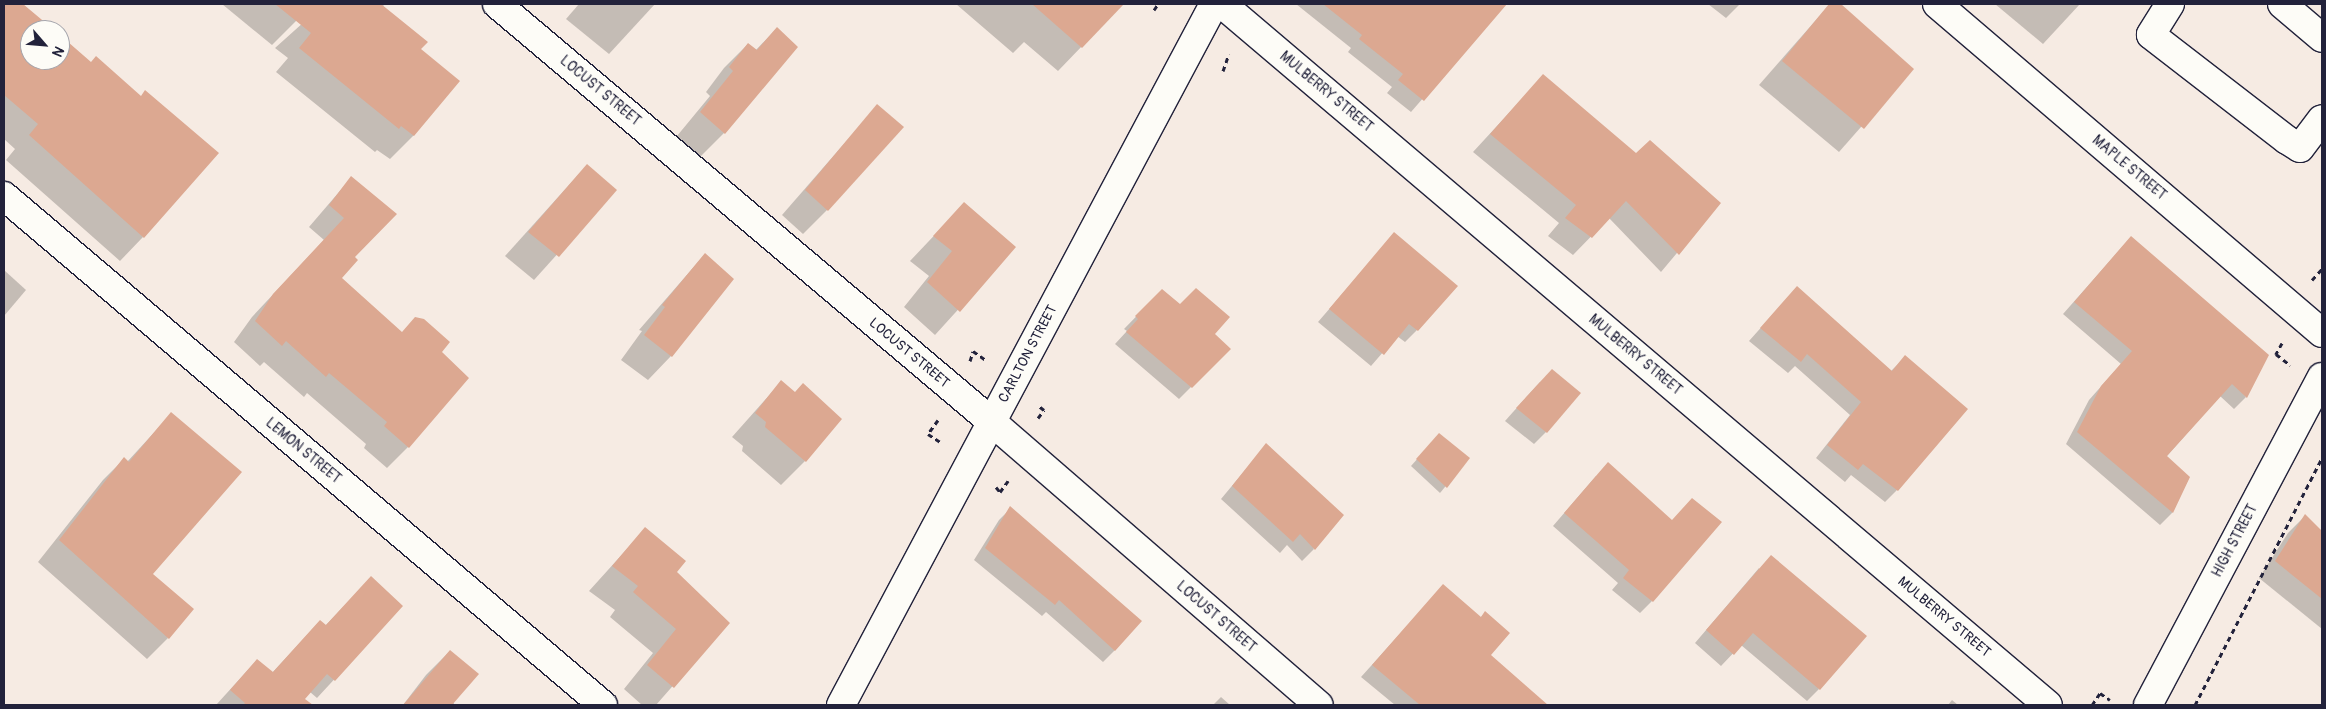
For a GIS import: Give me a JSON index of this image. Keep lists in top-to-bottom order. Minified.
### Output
{"streets":{"street":["LOCUST STREET","MULBERRY STREET","MAPLE STREET","CARLTON STREET","LEMON STREET","HIGH STREET"]},"crossings":[["LOCUST STREET","CARLTON STREET"]],"north":"bottom right"}
